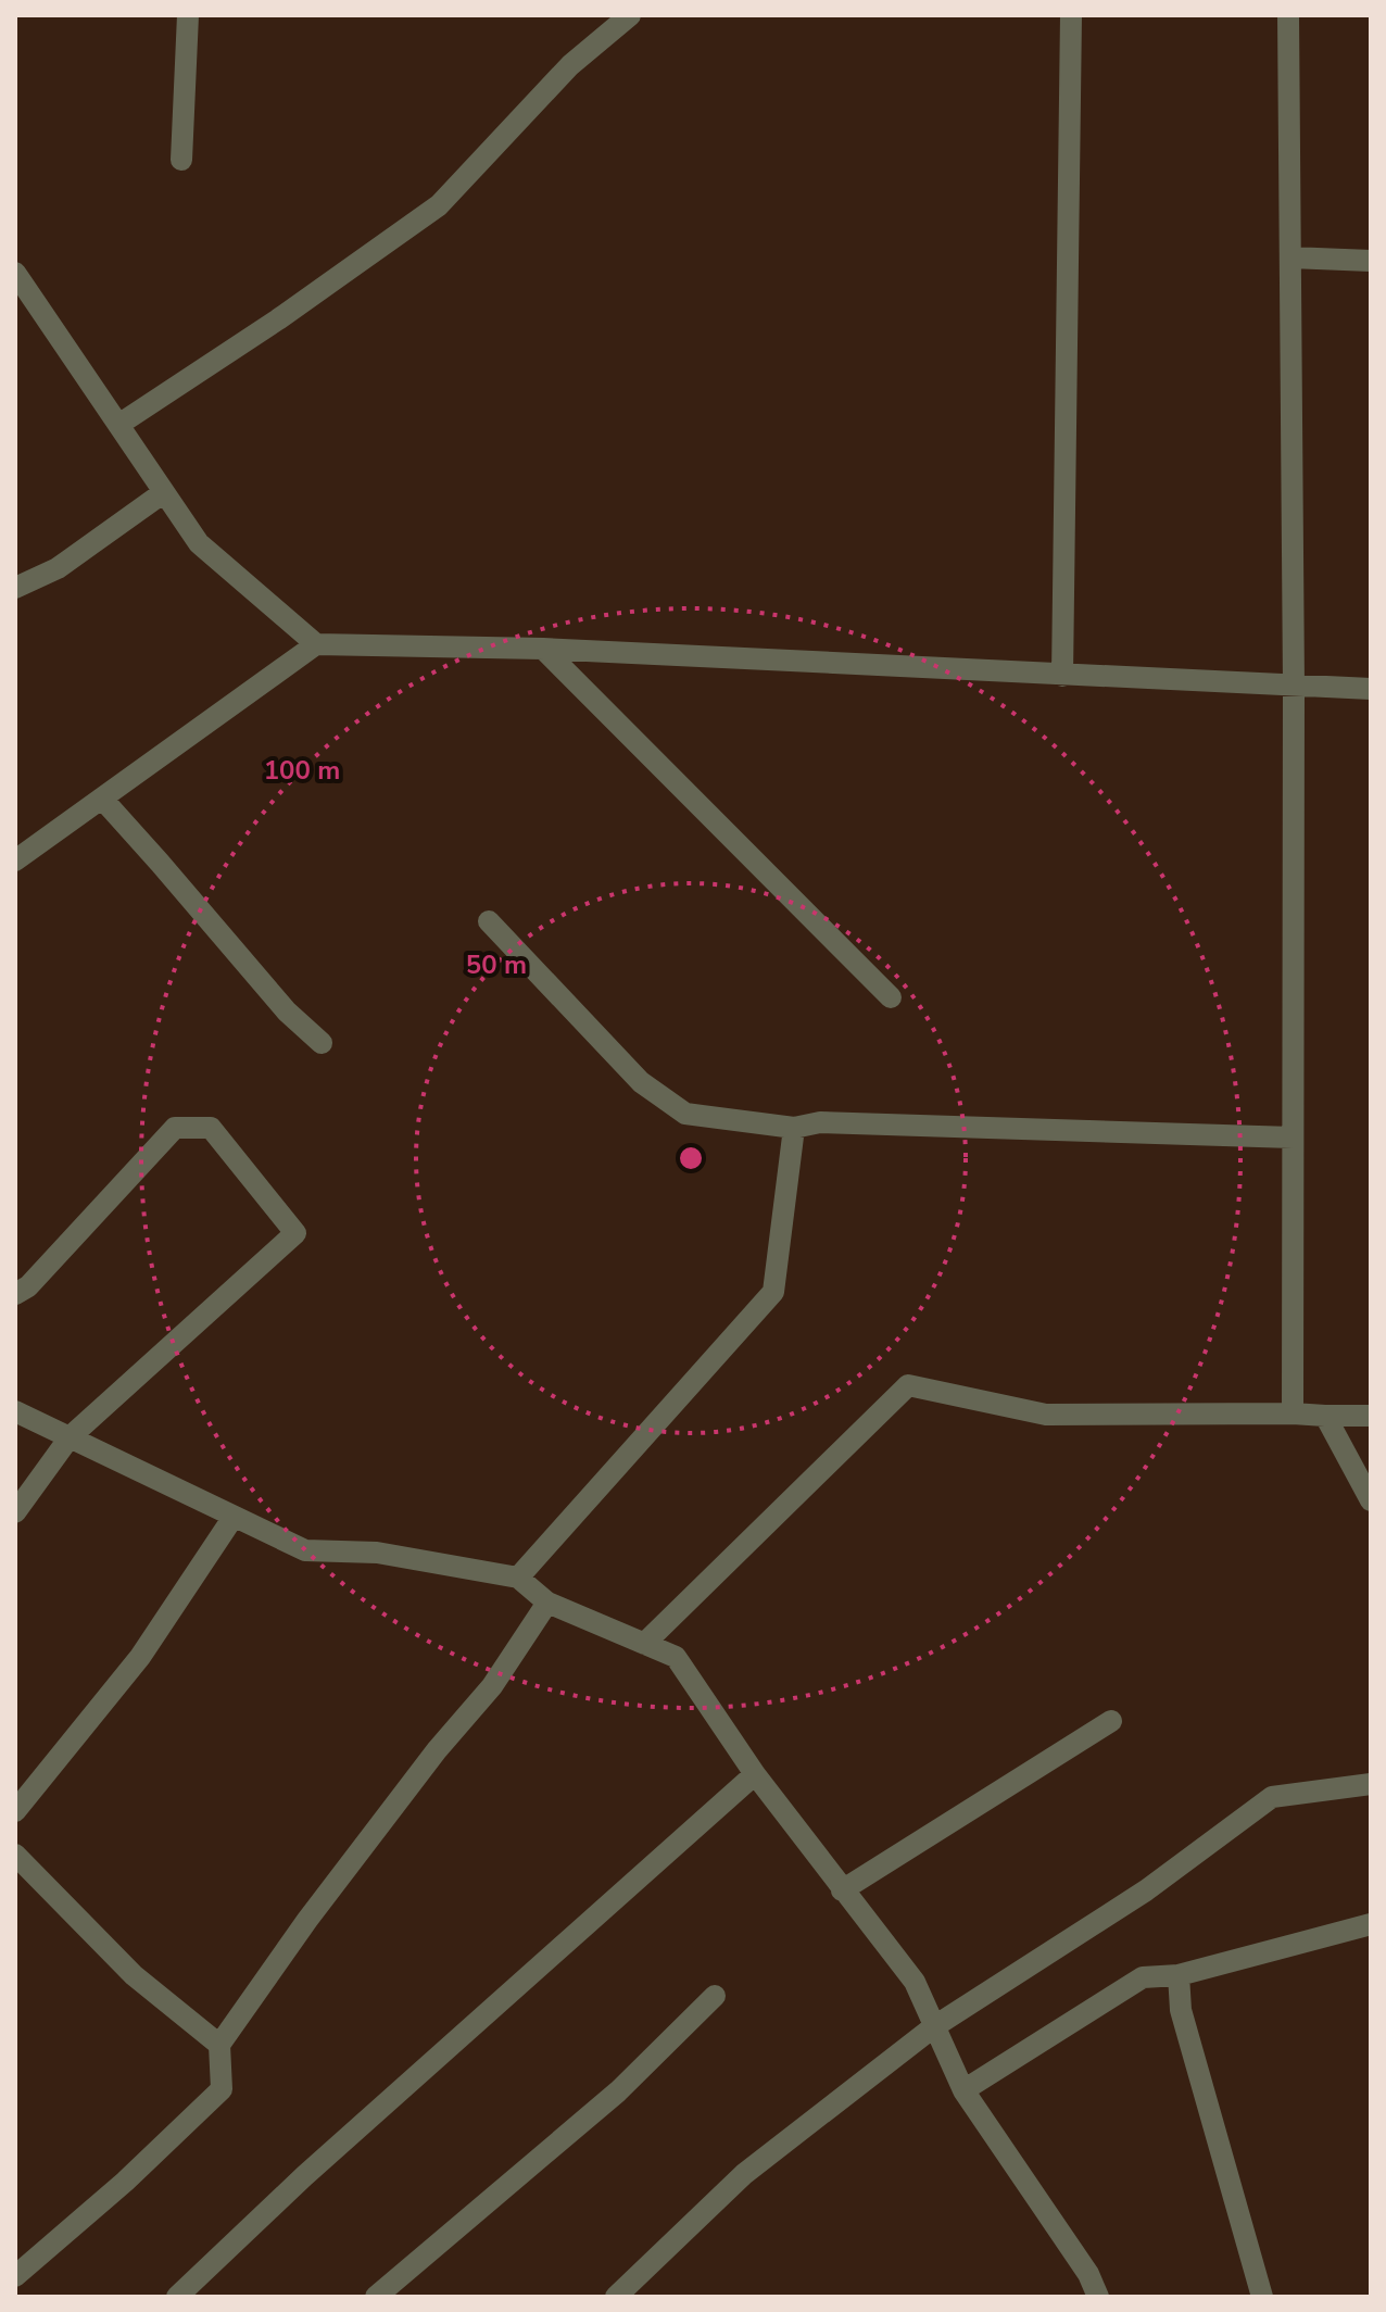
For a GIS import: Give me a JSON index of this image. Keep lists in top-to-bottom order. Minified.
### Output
{"rings":["100 m","50 m"]}
